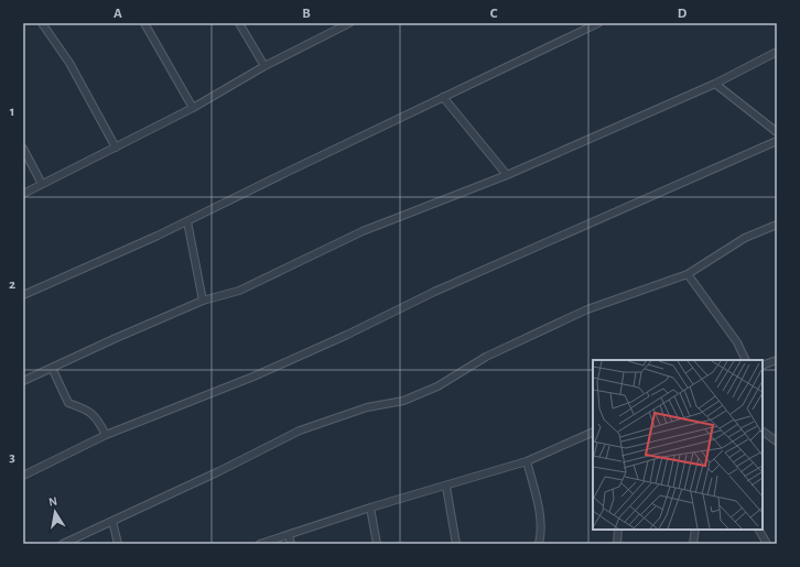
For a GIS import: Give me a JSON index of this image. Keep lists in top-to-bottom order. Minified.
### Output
{"north":"top","grid":{"columns":["A","B","C","D"],"rows":["1","2","3"]}}
